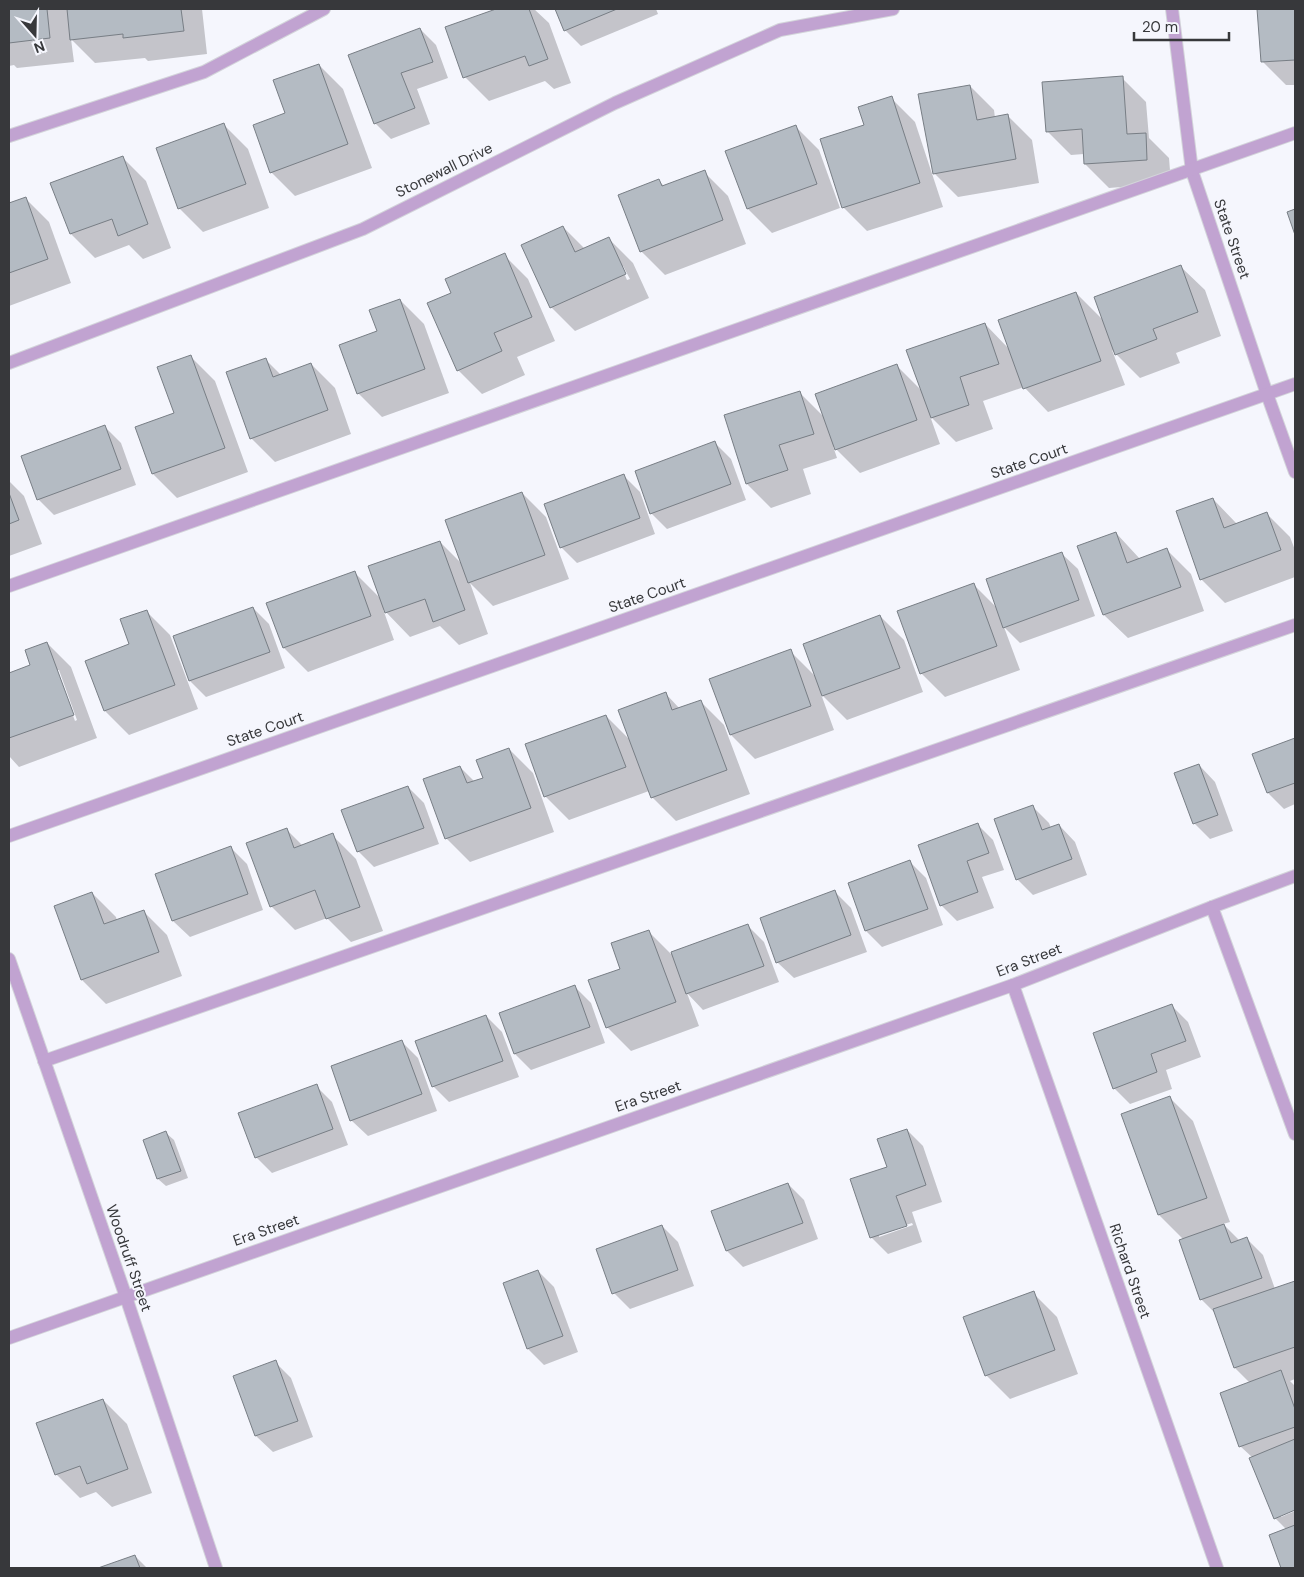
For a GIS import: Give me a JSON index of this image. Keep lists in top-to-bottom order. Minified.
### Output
{"streets":{"street":["Stonewall Drive","State Street","State Court","Era Street","Woodruff Street","Richard Street"]},"crossings":[["State Street","State Court"],["Era Street","Woodruff Street"],["Era Street","Richard Street"]],"scale_bar":"20 m","north":"bottom"}
